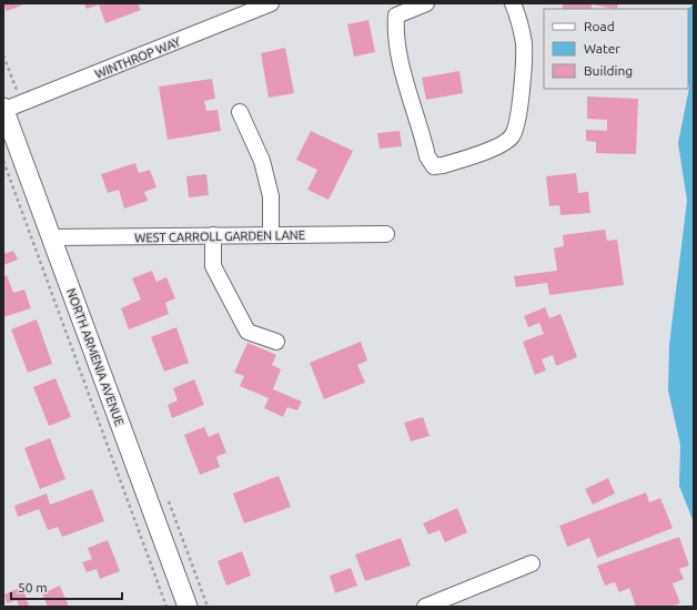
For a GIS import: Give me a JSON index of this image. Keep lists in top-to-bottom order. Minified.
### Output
{"streets":{"main road":["NORTH ARMENIA AVENUE"],"street":["WINTHROP WAY","WEST CARROLL GARDEN LANE"]},"crossings":[["WINTHROP WAY","NORTH ARMENIA AVENUE"],["WEST CARROLL GARDEN LANE","NORTH ARMENIA AVENUE"]],"legend":["Road","Water","Building"],"scale_bar":"50 m"}
